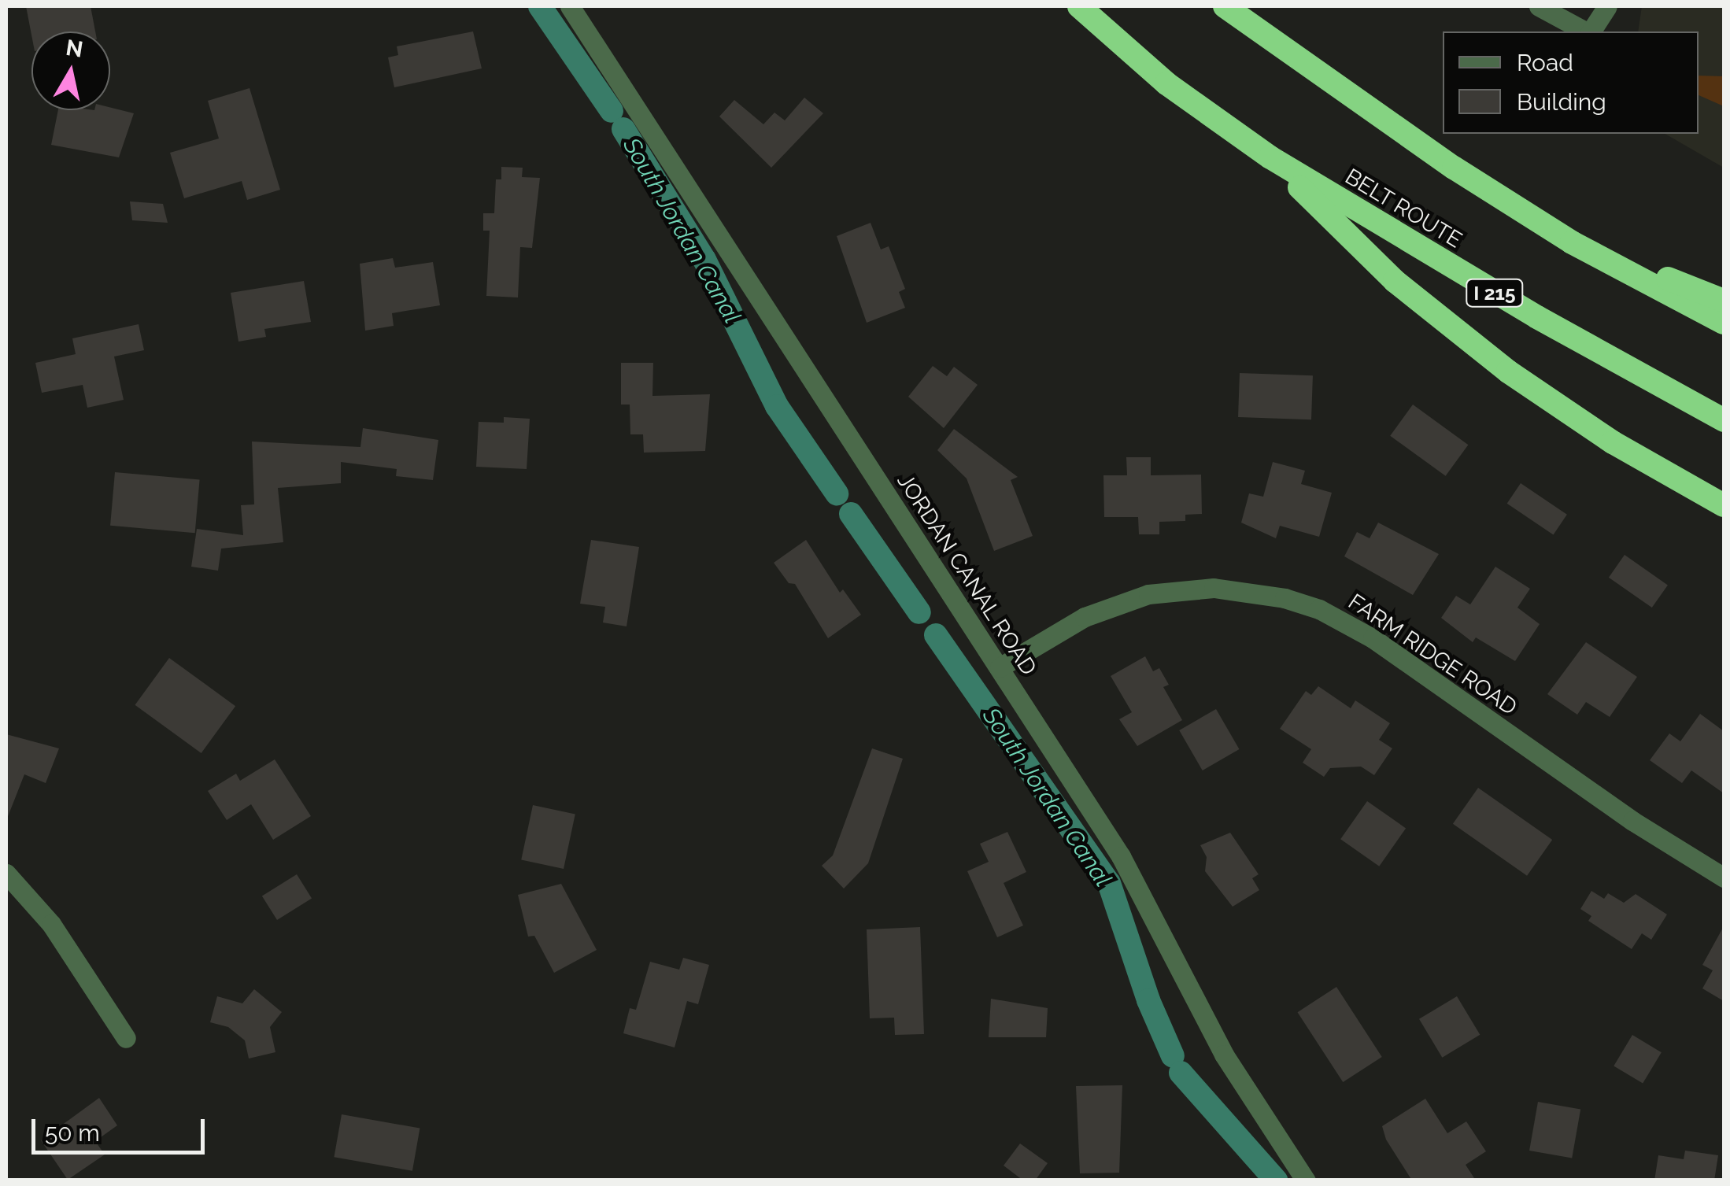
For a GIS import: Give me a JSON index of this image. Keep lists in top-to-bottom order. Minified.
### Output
{"streets":{"highway":["BELT ROUTE","I 215"],"street":["JORDAN CANAL ROAD","FARM RIDGE ROAD"]},"crossings":[["JORDAN CANAL ROAD","FARM RIDGE ROAD"]],"water":["South Jordan Canal"],"legend":["Road","Building"],"scale_bar":"50 m","north":"top"}
